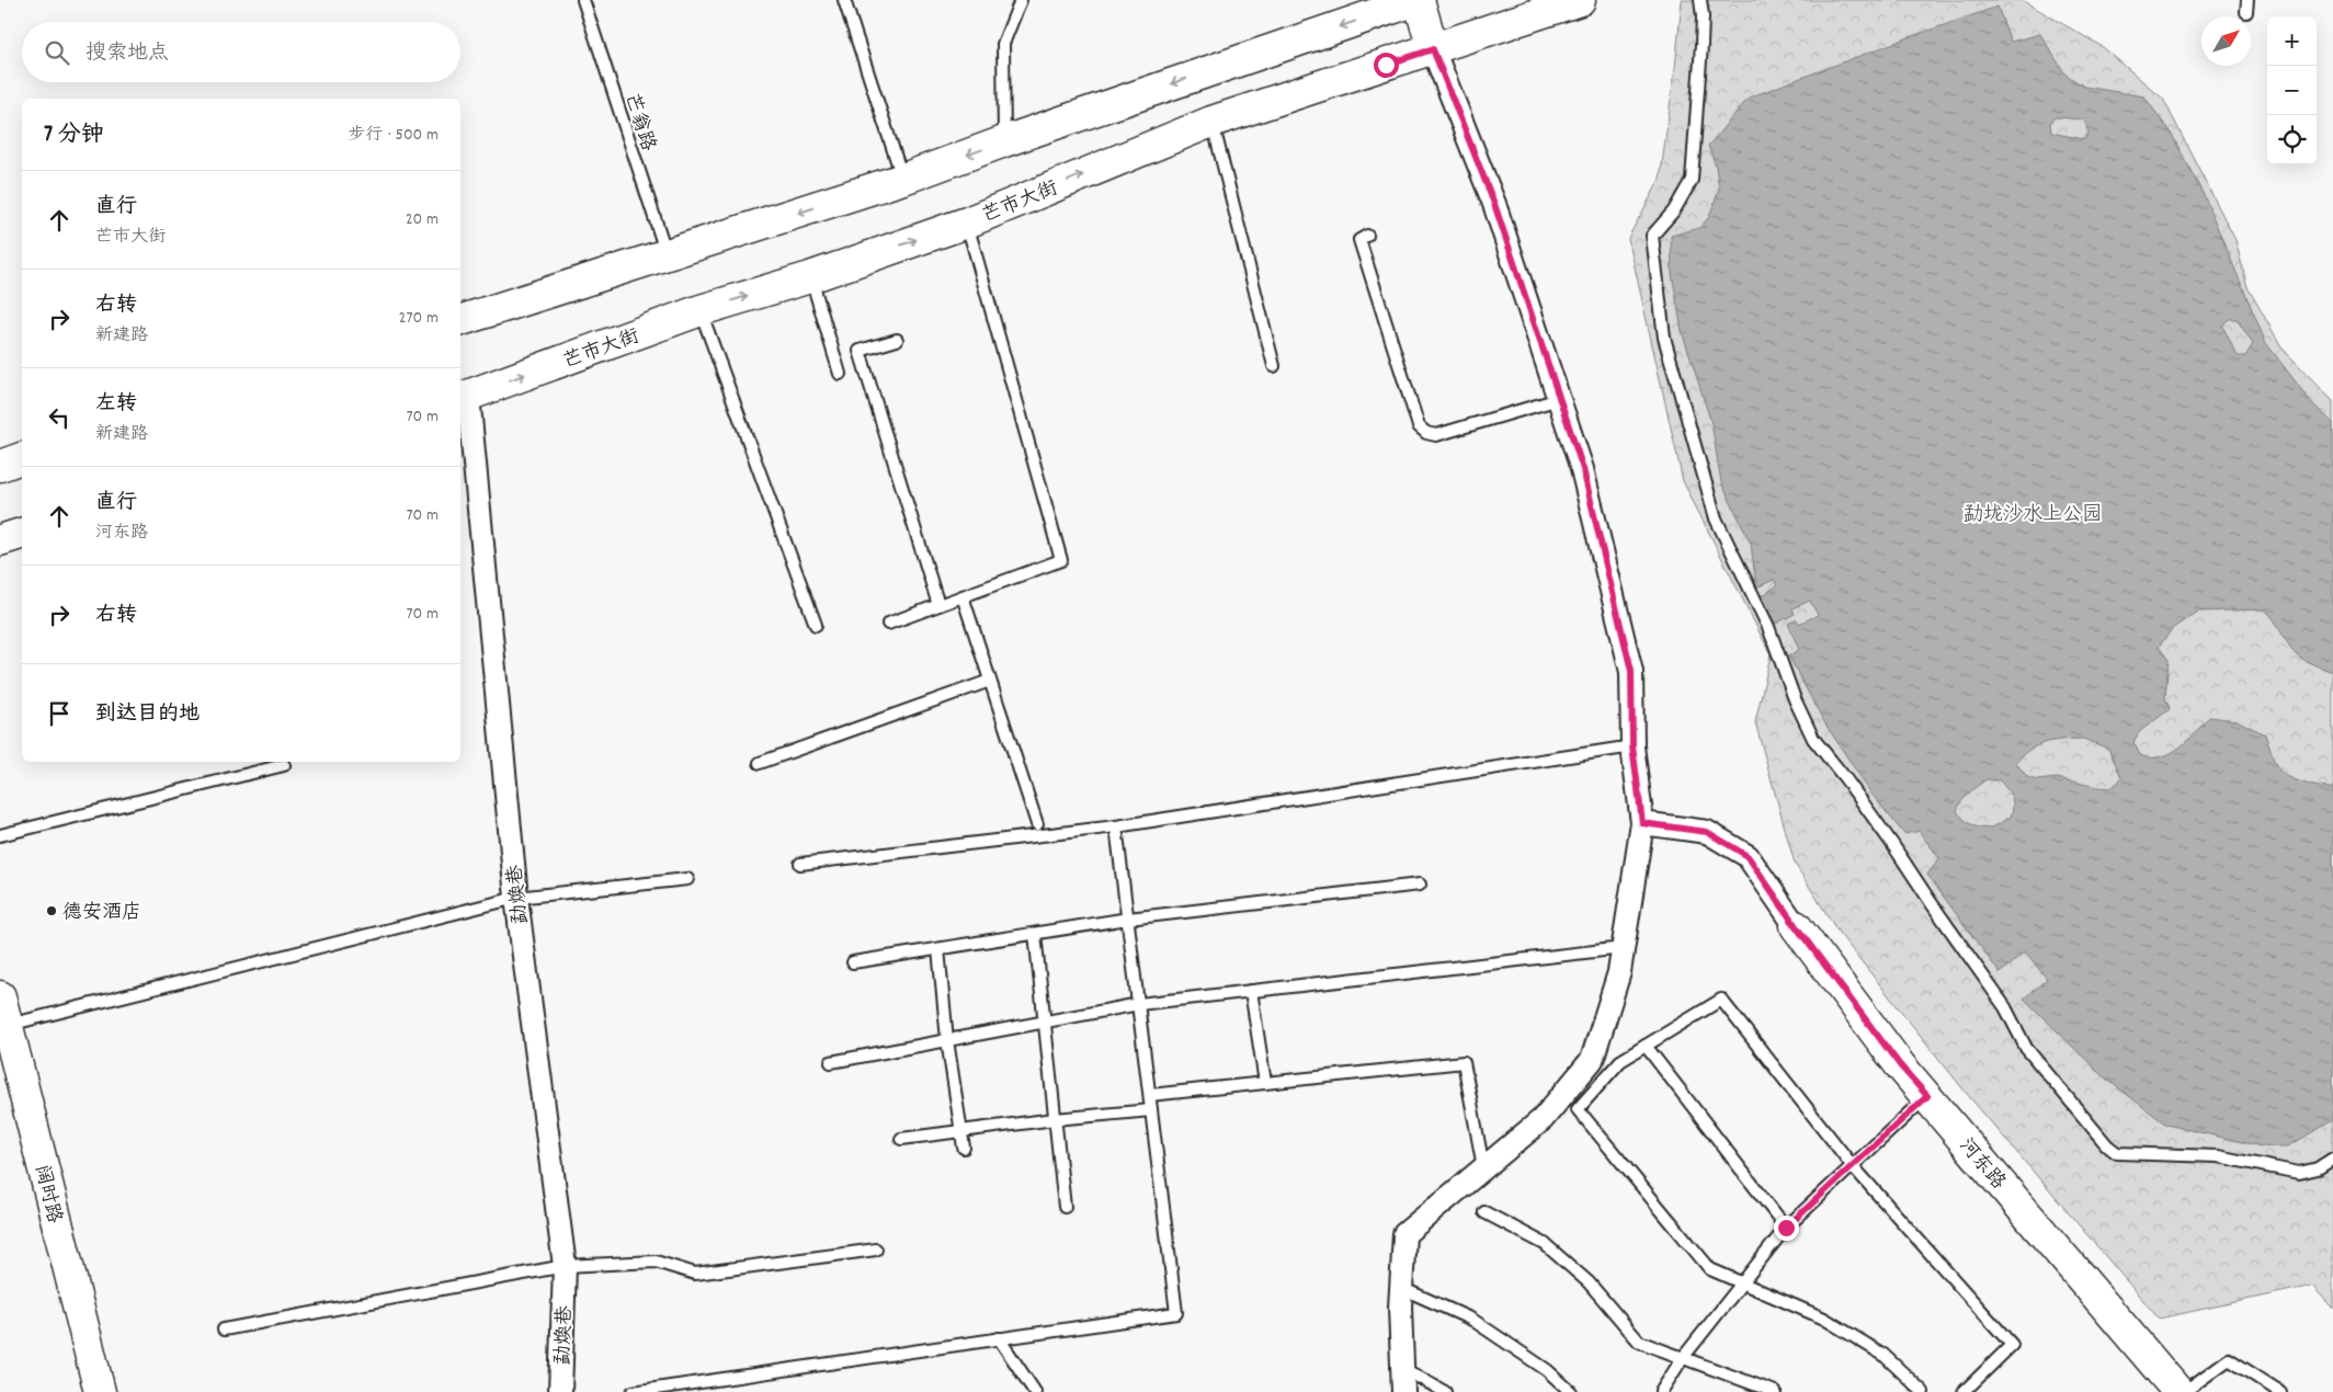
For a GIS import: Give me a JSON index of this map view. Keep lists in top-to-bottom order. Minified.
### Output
{"streets":{"main road":["芒市大街","河东路","阔时路"],"street":["勐焕巷"],"lane":["芒翁路"]},"crossings":[["芒市大街","勐焕巷"]],"parks":["勐垅沙水上公园"],"places":["德安酒店"],"north":"top right","page":{"map_buttons":["+","−"],"search":"搜索地点","heading":["7 分钟","步行 · 500 m"],"list":[["直行","芒市大街","20 m"],["右转","新建路","270 m"],["左转","新建路","70 m"],["直行","河东路","70 m"],["右转","70 m"],"到达目的地"]}}
